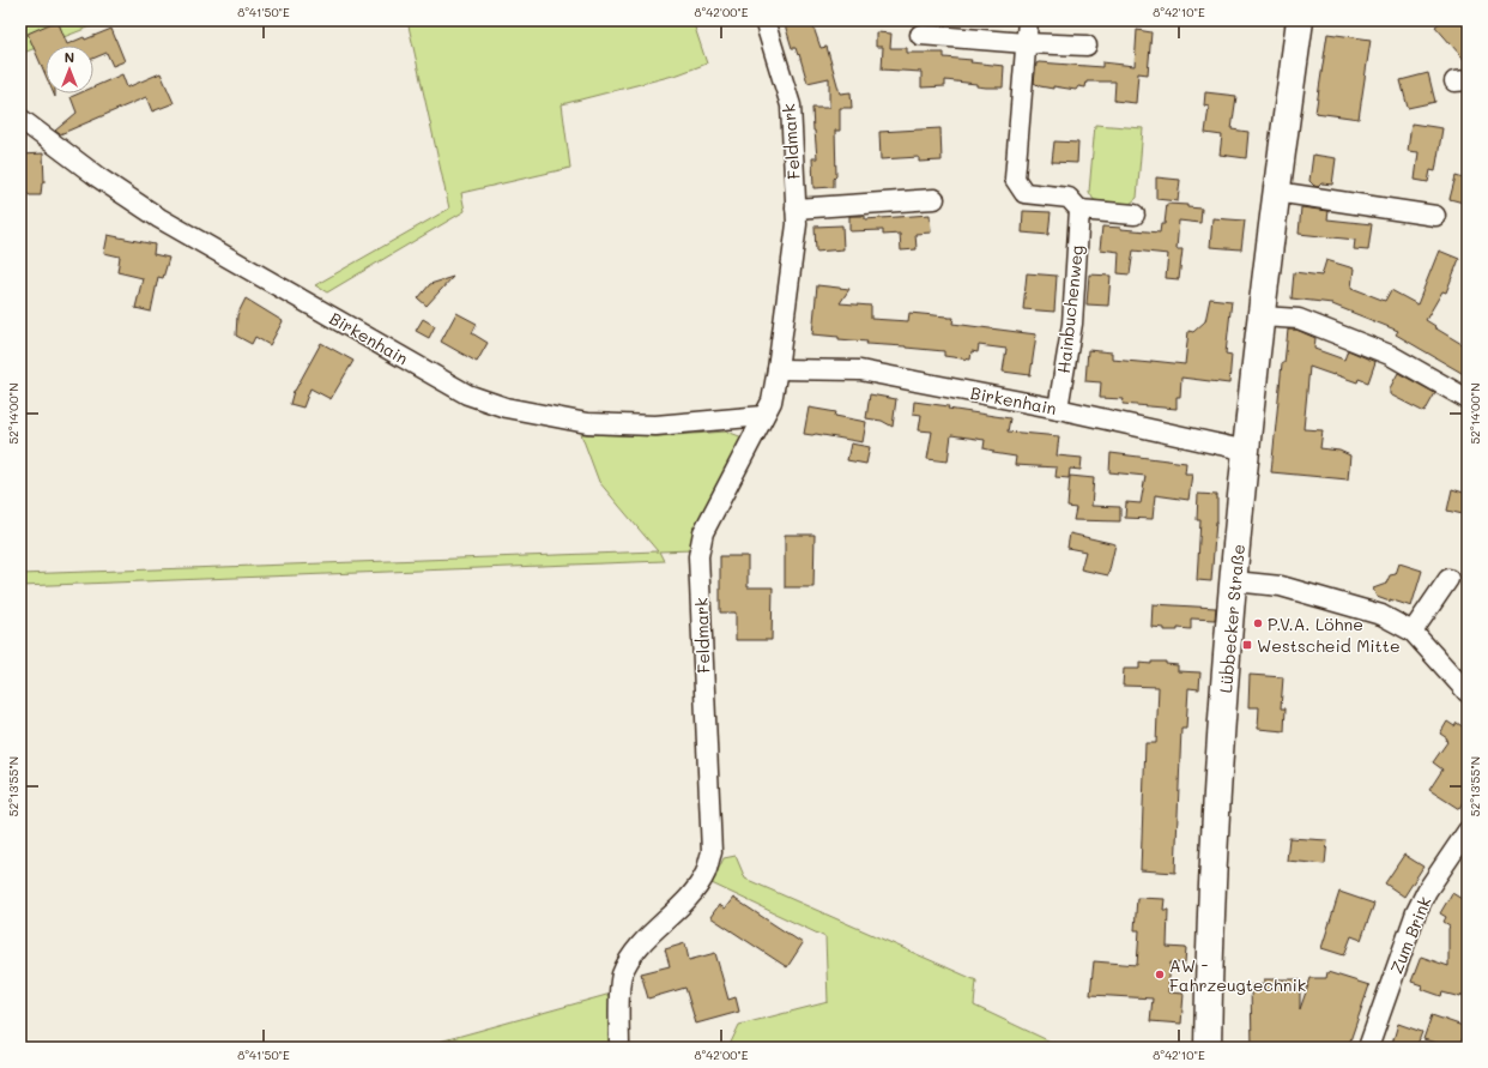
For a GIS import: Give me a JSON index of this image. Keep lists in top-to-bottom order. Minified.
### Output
{"streets":{"main road":["Lübbecker Straße"],"street":["Feldmark","Hainbuchenweg","Birkenhain","Zum Brink"]},"crossings":[["Feldmark","Birkenhain"],["Hainbuchenweg","Birkenhain"],["Birkenhain","Lübbecker Straße"]],"places":{"other":["P.V.A. Löhne","AW - Fahrzeugtechnik"],"transit":["Westscheid Mitte"]},"north":"top","coordinates":["8°41'50\"E","8°42'00\"E","8°42'10\"E","52°14'00\"N","52°13'55\"N"]}
